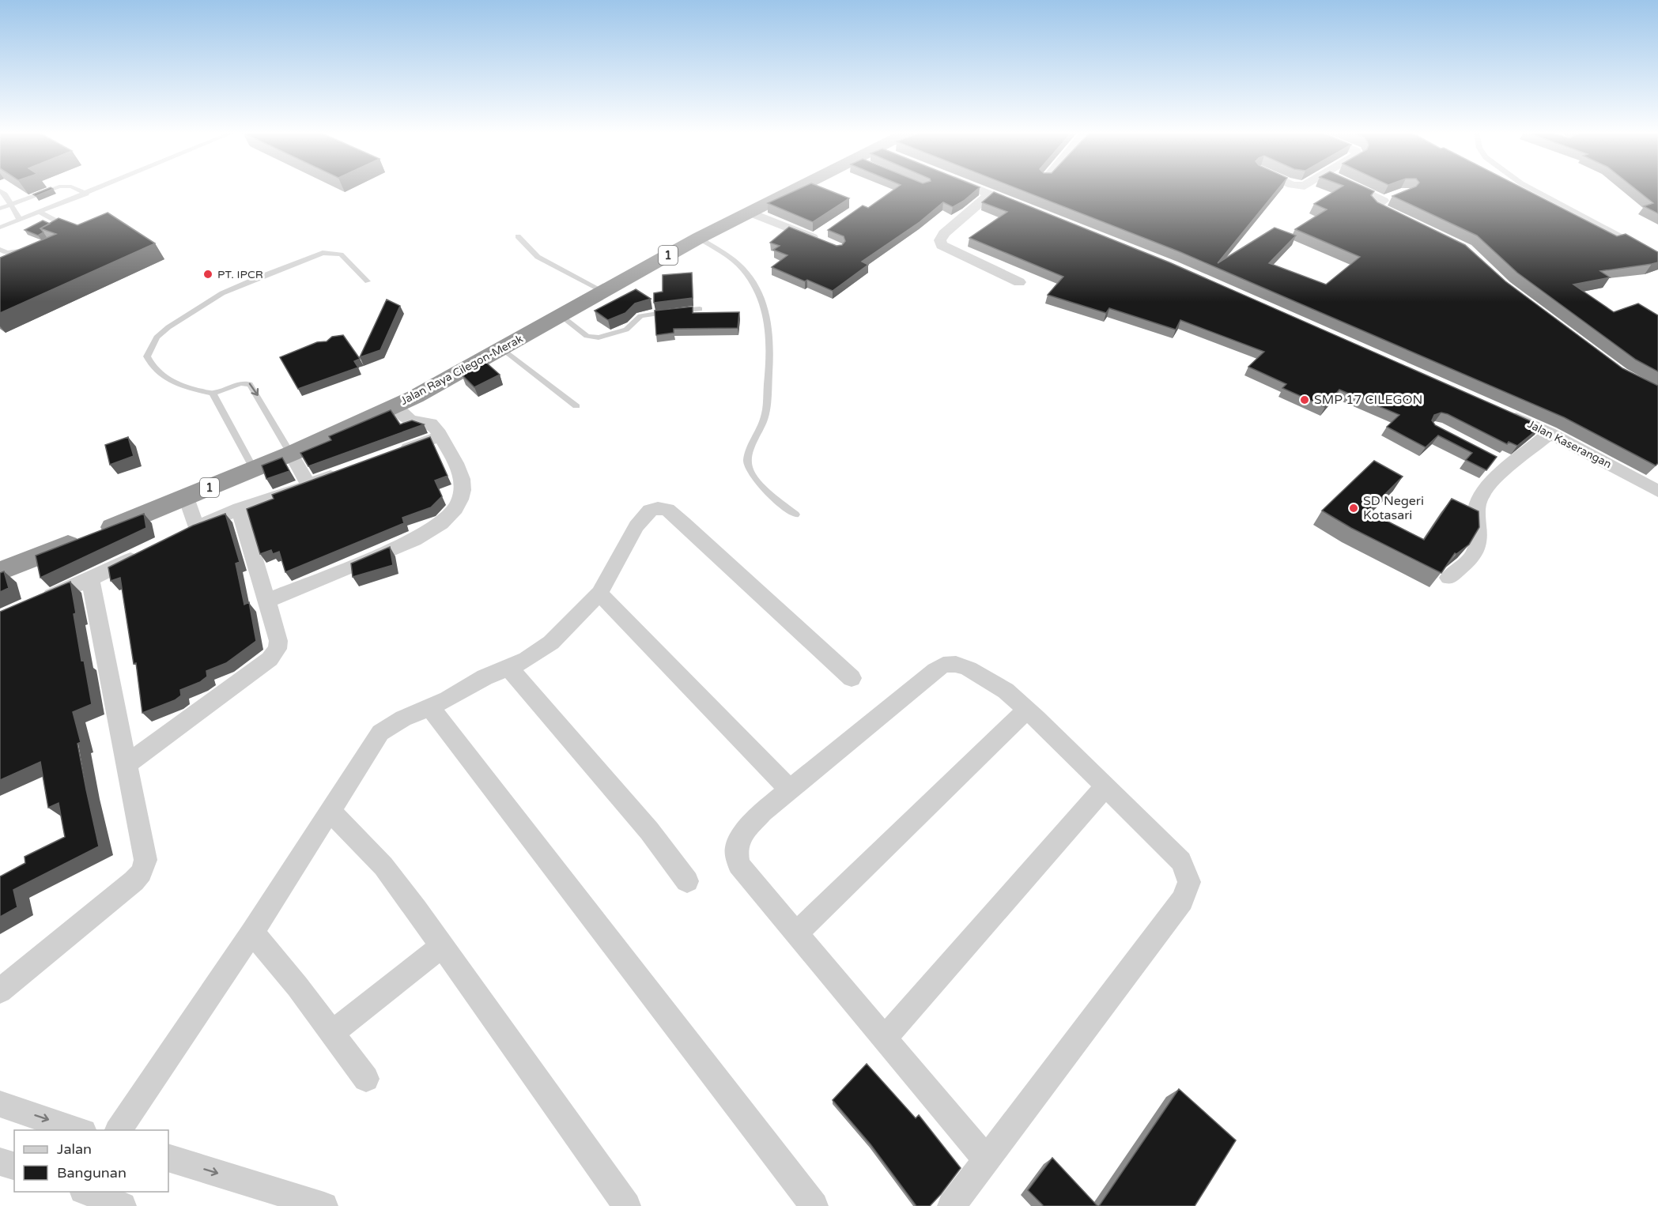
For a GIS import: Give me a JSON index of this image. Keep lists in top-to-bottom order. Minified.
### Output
{"streets":{"highway":["1","Jalan Raya Cilegon-Merak"],"street":["Jalan Kaserangan"]},"places":["PT. IPCR","SMP 17 CILEGON","SD Negeri Kotasari"],"legend":["Jalan","Bangunan"]}
